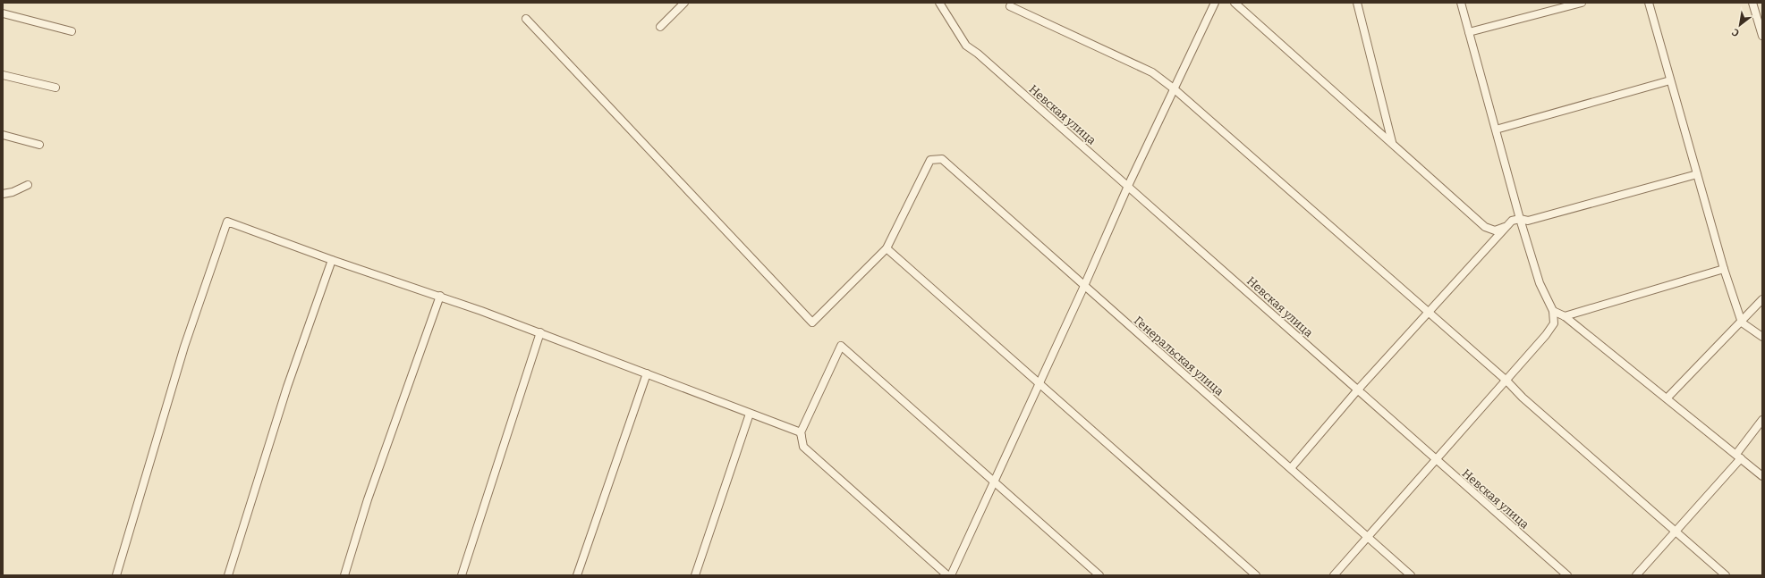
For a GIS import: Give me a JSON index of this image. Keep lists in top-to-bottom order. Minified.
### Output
{"streets":{"street":["Невская улица","Генеральская улица"]},"north":"bottom left"}
